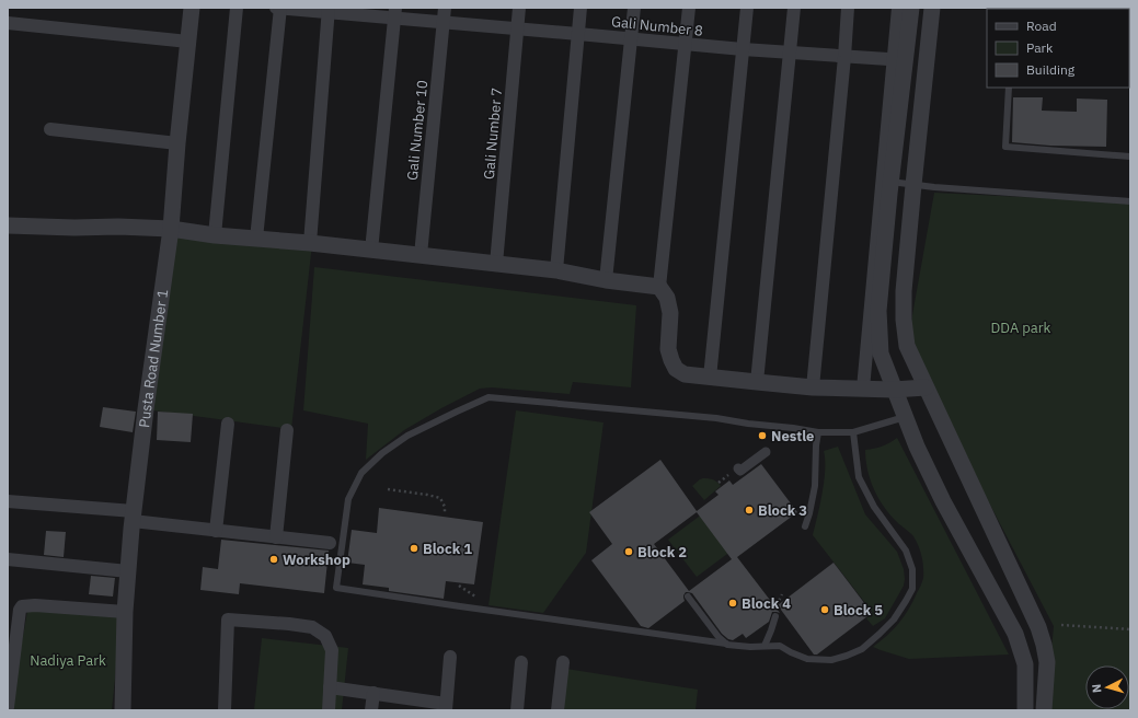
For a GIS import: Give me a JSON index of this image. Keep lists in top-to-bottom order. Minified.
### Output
{"streets":{"street":["Gali Number 8","Gali Number 10","Gali Number 7","Pusta Road Number 1"]},"crossings":[["Gali Number 8","Gali Number 10"],["Gali Number 8","Gali Number 7"]],"parks":["DDA park","Nadiya Park"],"places":["Nestle","Block 3","Block 1","Block 2","Workshop","Block 4","Block 5"],"legend":["Road","Park","Building"],"north":"left"}
